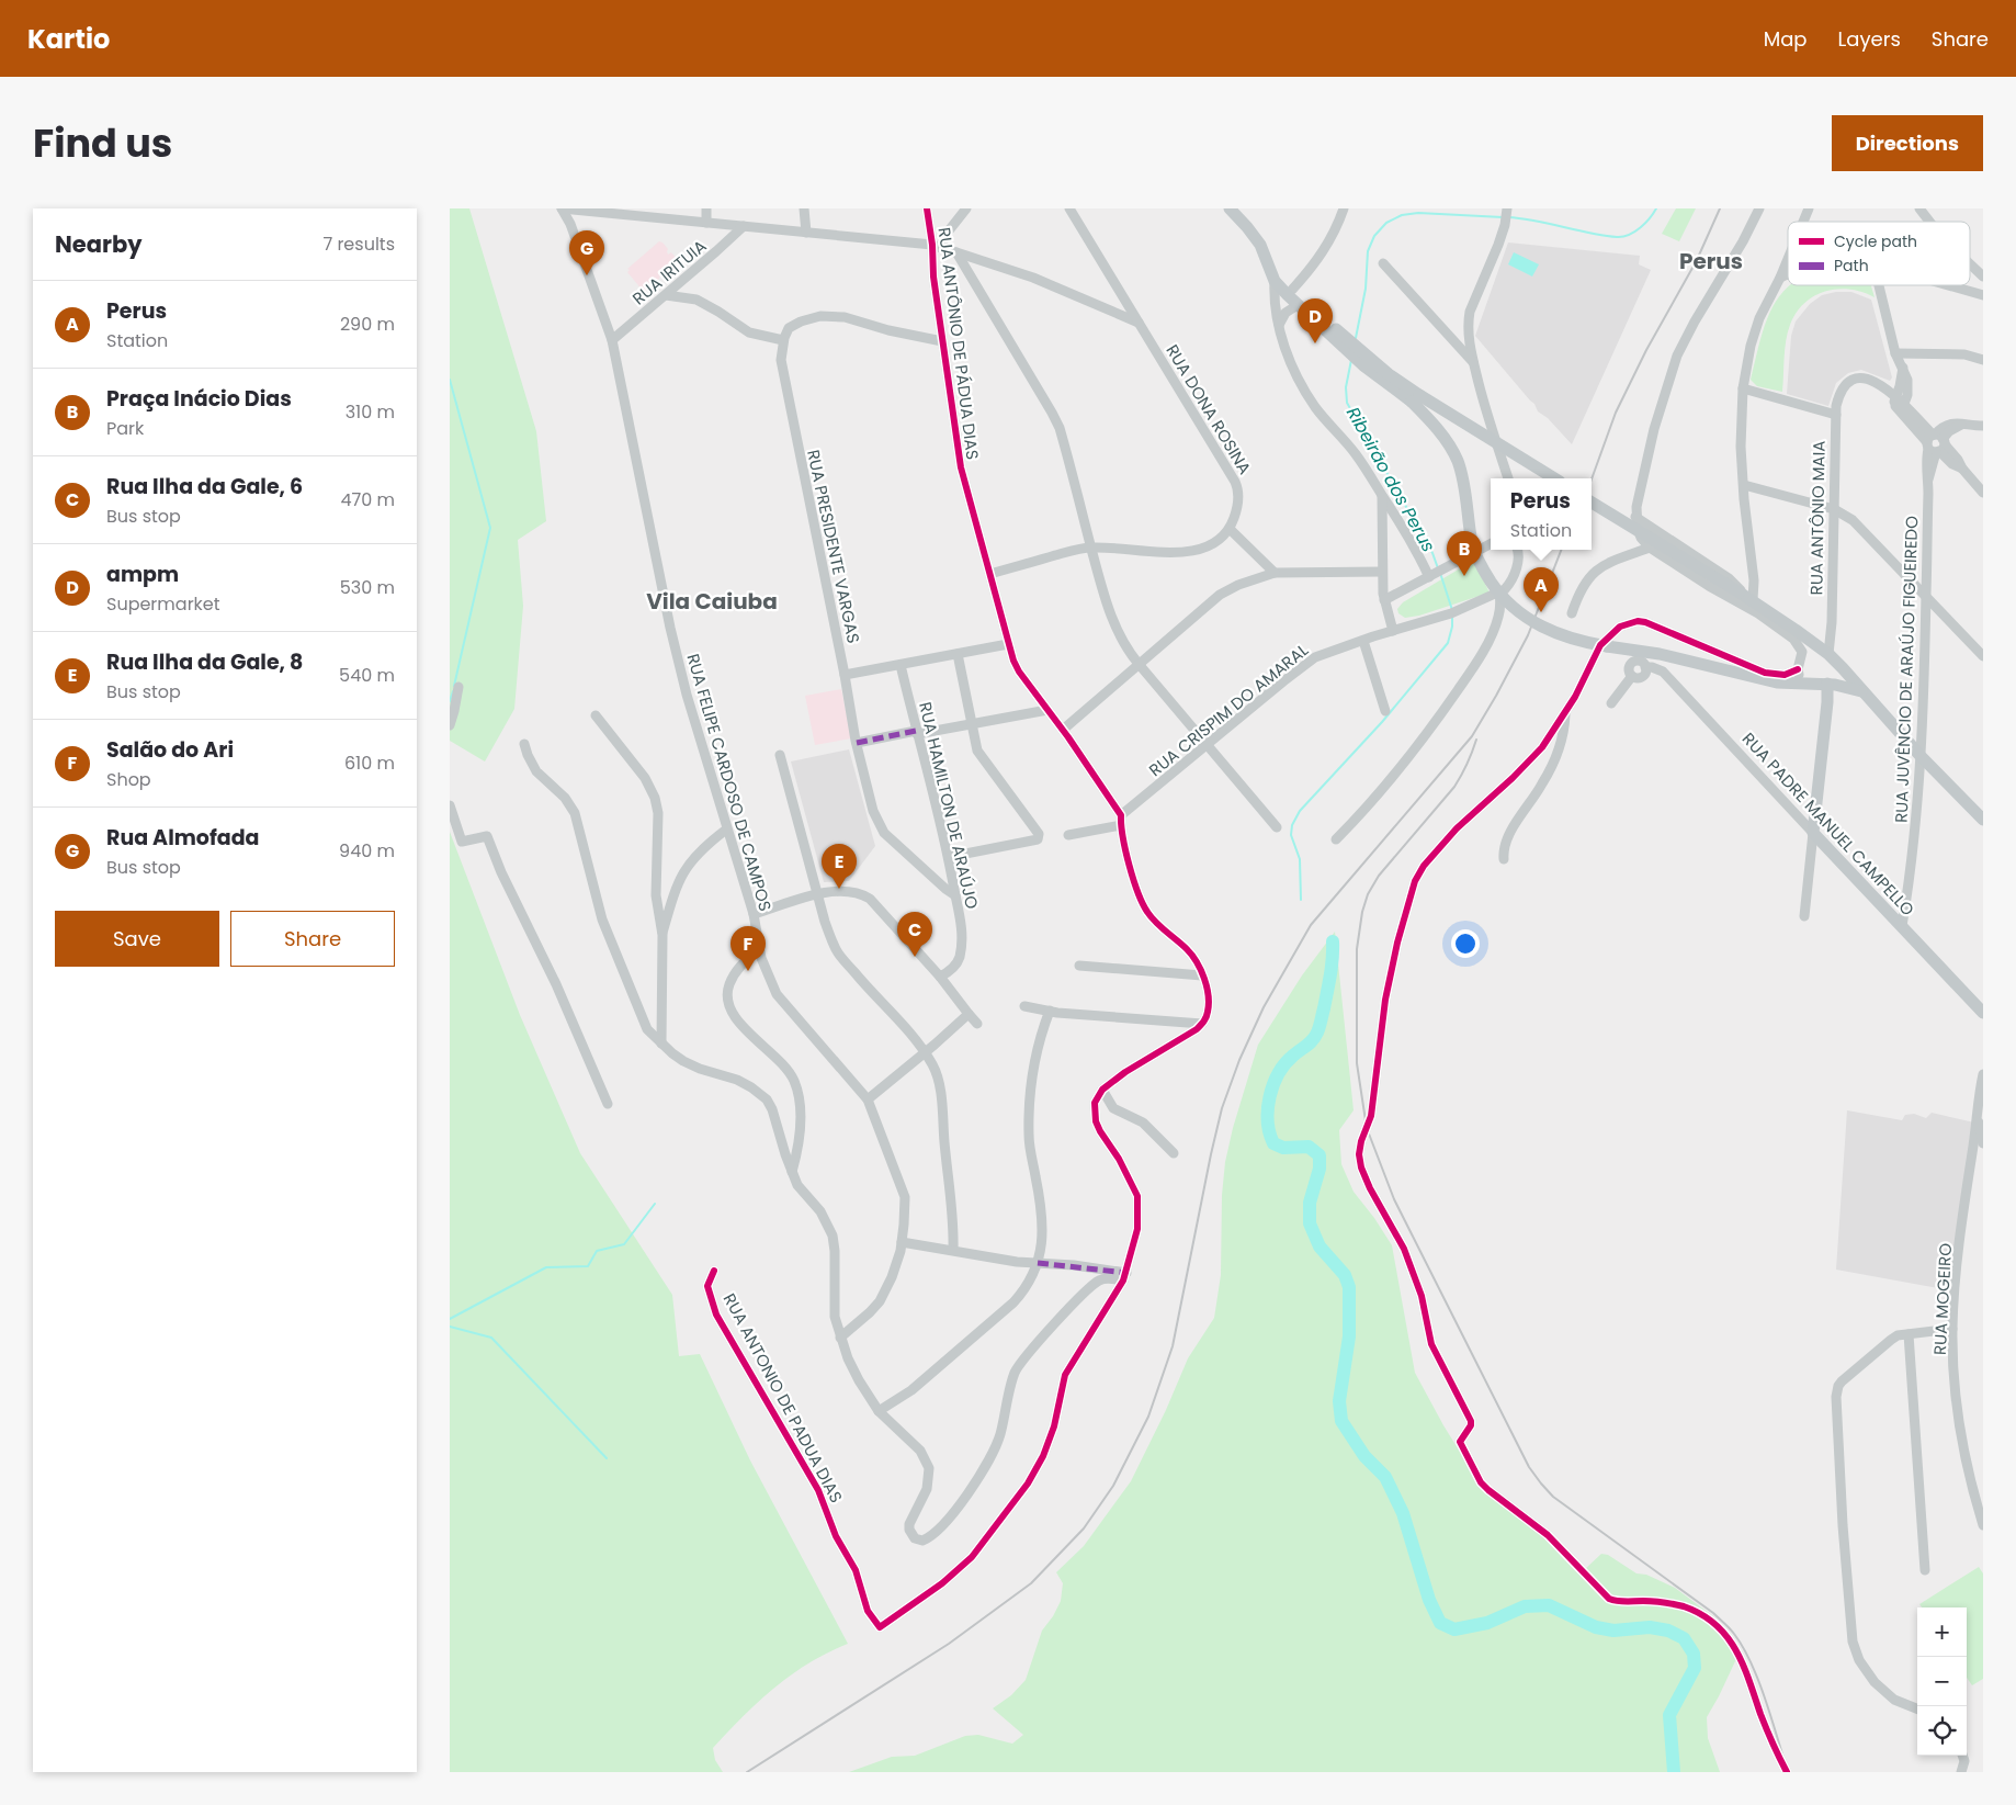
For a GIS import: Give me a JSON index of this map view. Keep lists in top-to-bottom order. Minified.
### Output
{"streets":{"main road":["RUA PADRE MANUEL CAMPELLO"],"street":["RUA IRITUIA","RUA ANTÔNIO DE PÁDUA DIAS","RUA DONA ROSINA","RUA ANTÔNIO MAIA","RUA PRESIDENTE VARGAS","RUA JUVÊNCIO DE ARAÚJO FIGUEIREDO","RUA CRISPIM DO AMARAL","RUA FELIPE CARDOSO DE CAMPOS","RUA HAMILTON DE ARAÚJO","RUA MOGEIRO","RUA ANTONIO DE PADUA DIAS"]},"crossings":[["RUA IRITUIA","RUA FELIPE CARDOSO DE CAMPOS"],["RUA ANTÔNIO DE PÁDUA DIAS","RUA CRISPIM DO AMARAL"],["RUA ANTÔNIO MAIA","RUA JUVÊNCIO DE ARAÚJO FIGUEIREDO"],["RUA PRESIDENTE VARGAS","RUA HAMILTON DE ARAÚJO"],["RUA JUVÊNCIO DE ARAÚJO FIGUEIREDO","RUA PADRE MANUEL CAMPELLO"]],"districts":["Perus","Vila Caiuba"],"water":["Ribeirão dos Perus"],"legend":["Cycle path","Path"],"page":{"header":"Kartio","nav":["Map","Layers","Share"],"title":"Find us","buttons":["Directions",["Save","Share"]],"heading":["Nearby","7 results"],"pins":["G","D","B","A","E","C","F"],"list":[{"mark":"A","name":"Perus","note":"Station","value":"290 m"},{"mark":"B","name":"Praça Inácio Dias","note":"Park","value":"310 m"},{"mark":"C","name":"Rua Ilha da Gale, 6","note":"Bus stop","value":"470 m"},{"mark":"D","name":"ampm","note":"Supermarket","value":"530 m"},{"mark":"E","name":"Rua Ilha da Gale, 8","note":"Bus stop","value":"540 m"},{"mark":"F","name":"Salão do Ari","note":"Shop","value":"610 m"},{"mark":"G","name":"Rua Almofada","note":"Bus stop","value":"940 m"}],"popup":["Perus","Station"],"map_buttons":["+","−"]}}
